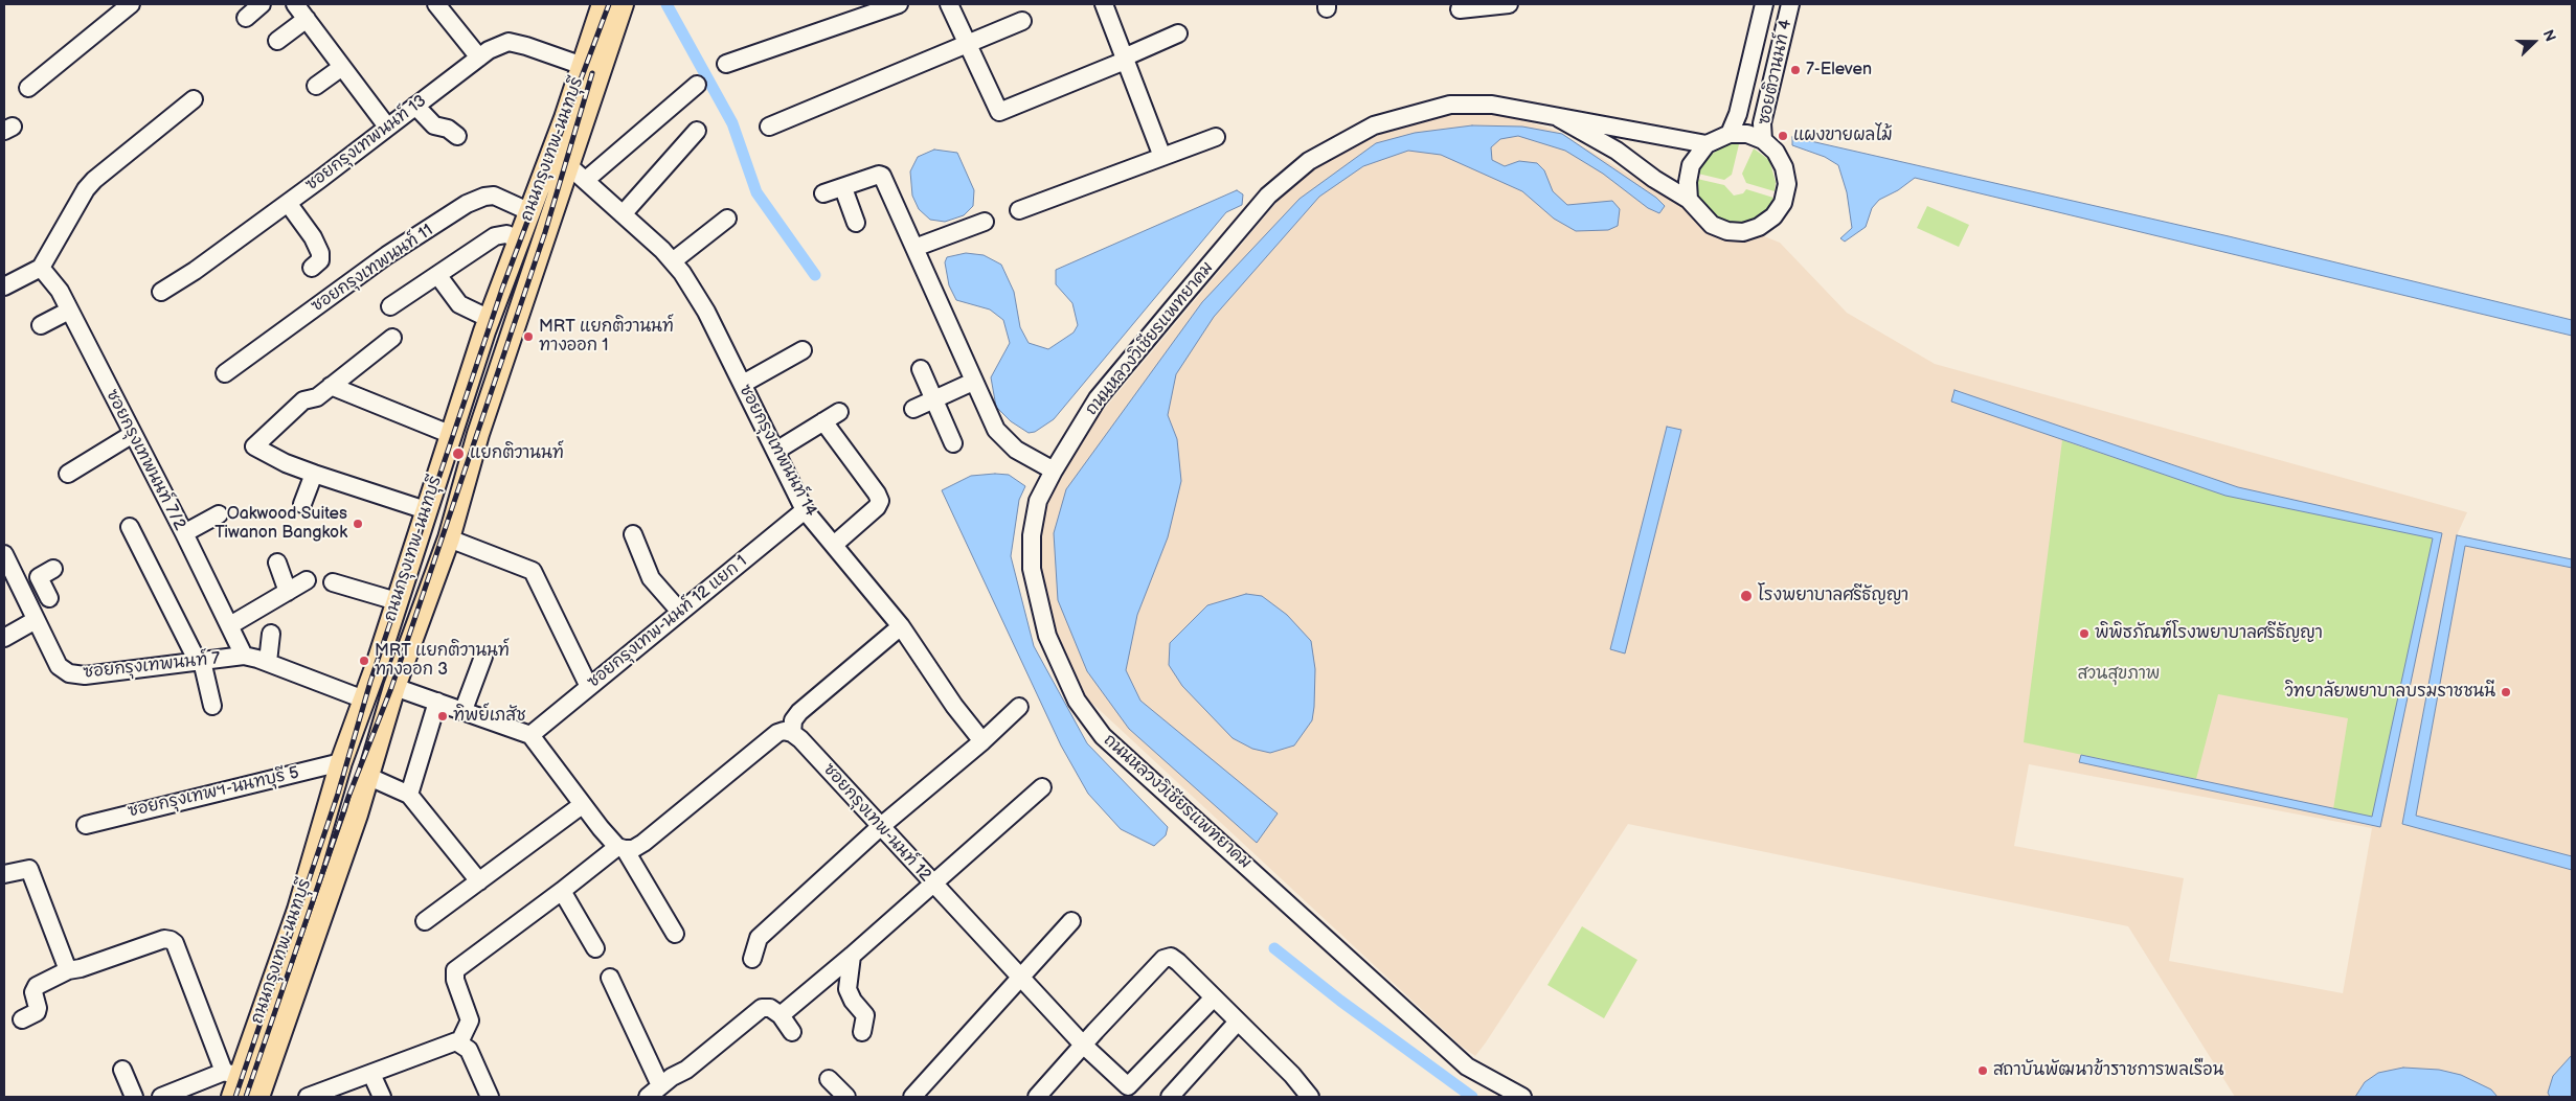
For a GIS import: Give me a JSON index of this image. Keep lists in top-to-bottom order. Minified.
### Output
{"streets":{"main road":["ถนนกรุงเทพ-นนทบุรี"],"street":["ซอยติวานนท์ 4","ซอยกรุงเทพนนท์ 13","ซอยกรุงเทพนนท์ 11","ถนนหลวงวิเชียรแพทยาคม","ซอยกรุงเทพนนท์ 14","ซอยกรุงเทพนนท์ 7/2","ซอยกรุงเทพ-นนท์ 12 แยก 1","ซอยกรุงเทพนนท์ 7","ซอยกรุงเทพฯ-นนทบุรี 5","ซอยกรุงเทพ-นนท์ 12"]},"crossings":[["ซอยติวานนท์ 4","ถนนหลวงวิเชียรแพทยาคม"],["ซอยกรุงเทพนนท์ 13","ถนนกรุงเทพ-นนทบุรี"],["ถนนกรุงเทพ-นนทบุรี","ซอยกรุงเทพนนท์ 11"],["ถนนกรุงเทพ-นนทบุรี","ซอยกรุงเทพนนท์ 14"],["ถนนกรุงเทพ-นนทบุรี","ซอยกรุงเทพนนท์ 7"],["ถนนกรุงเทพ-นนทบุรี","ซอยกรุงเทพฯ-นนทบุรี 5"],["ซอยกรุงเทพนนท์ 14","ซอยกรุงเทพ-นนท์ 12 แยก 1"],["ซอยกรุงเทพนนท์ 7/2","ซอยกรุงเทพนนท์ 7"]],"parks":["สวนสุขภาพ"],"places":["7-Eleven","แผงขายผลไม้","MRT แยกติวานนท์ ทางออก 1","แยกติวานนท์","Oakwood Suites Tiwanon Bangkok","โรงพยาบาลศรีธัญญา","พิพิธภัณฑ์โรงพยาบาลศรีธัญญา","MRT แยกติวานนท์ ทางออก 3","วิทยาลัยพยาบาลบรมราชชนนี","ทิพย์เภสัช","สถาบันพัฒนาข้าราชการพลเรือน"],"north":"right"}
